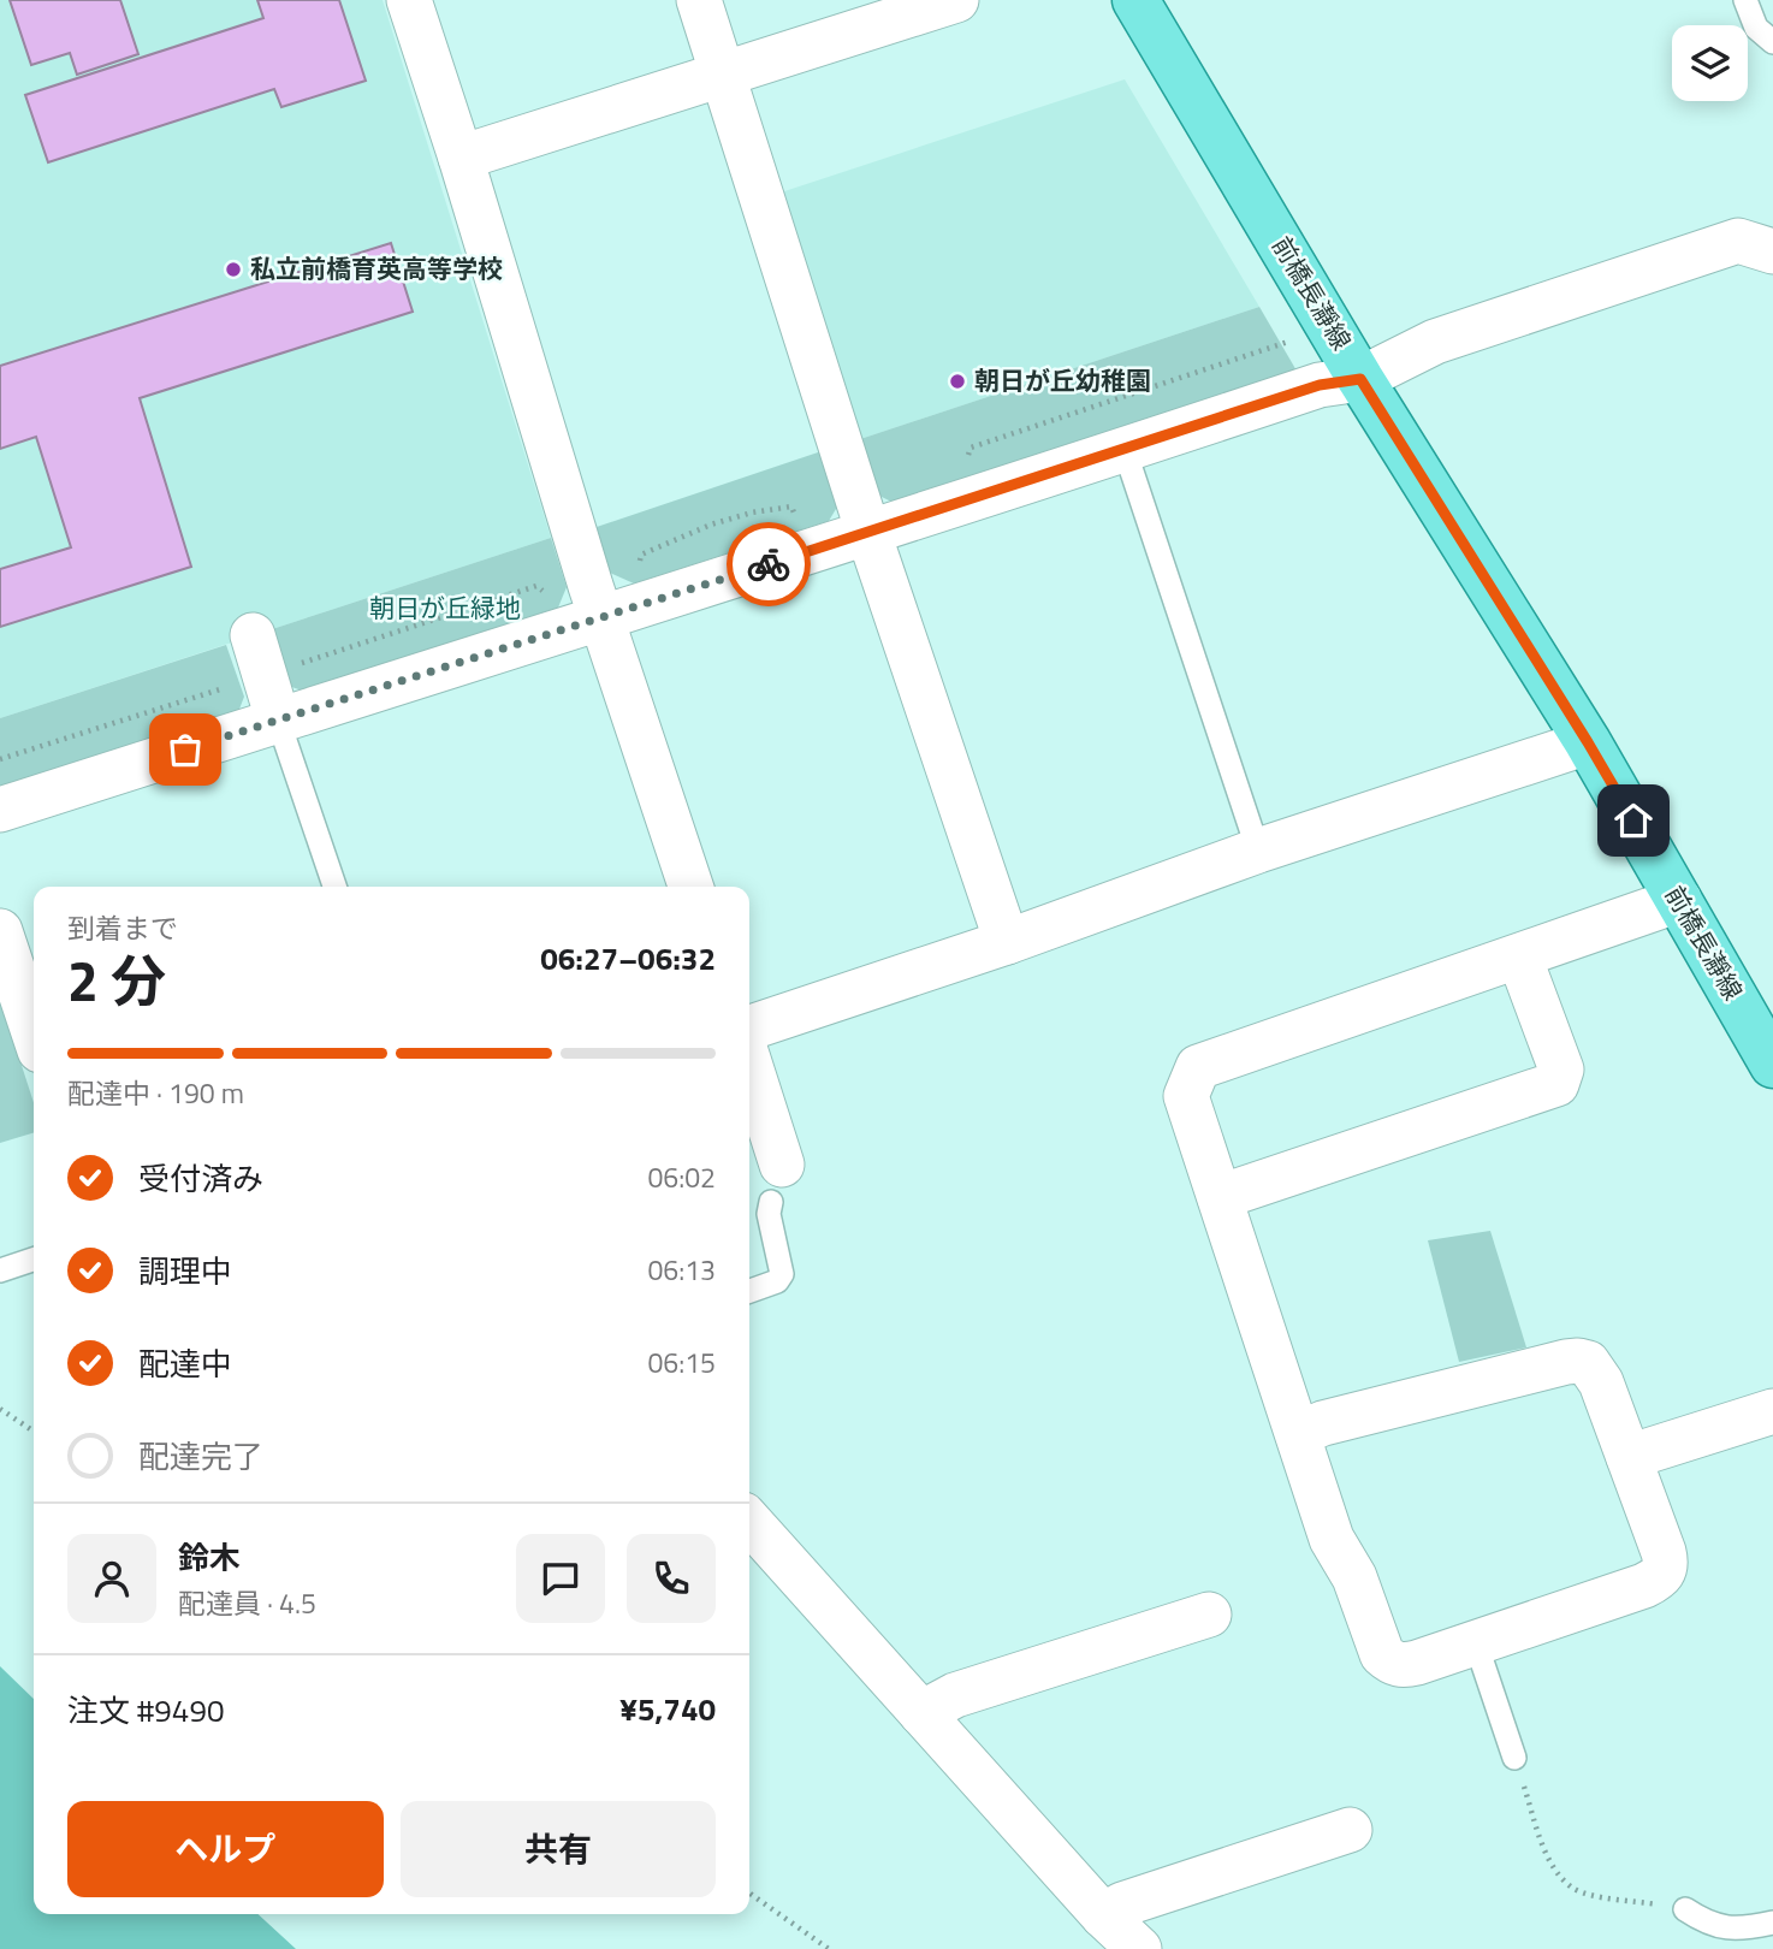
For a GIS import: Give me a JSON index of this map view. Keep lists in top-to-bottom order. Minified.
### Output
{"streets":{"main road":["前橋長瀞線"]},"parks":["朝日が丘緑地"],"places":["私立前橋育英高等学校","朝日が丘幼稚園"],"page":{"heading":["2 分","到着まで","06:27–06:32"],"panel":["鈴木","配達員 · 4.5","注文 #9490","¥5,740"],"bar":"配達中 · 190 m","list":[["受付済み","06:02"],["調理中","06:13"],["配達中","06:15"],"配達完了"],"buttons":["ヘルプ","共有"]}}
